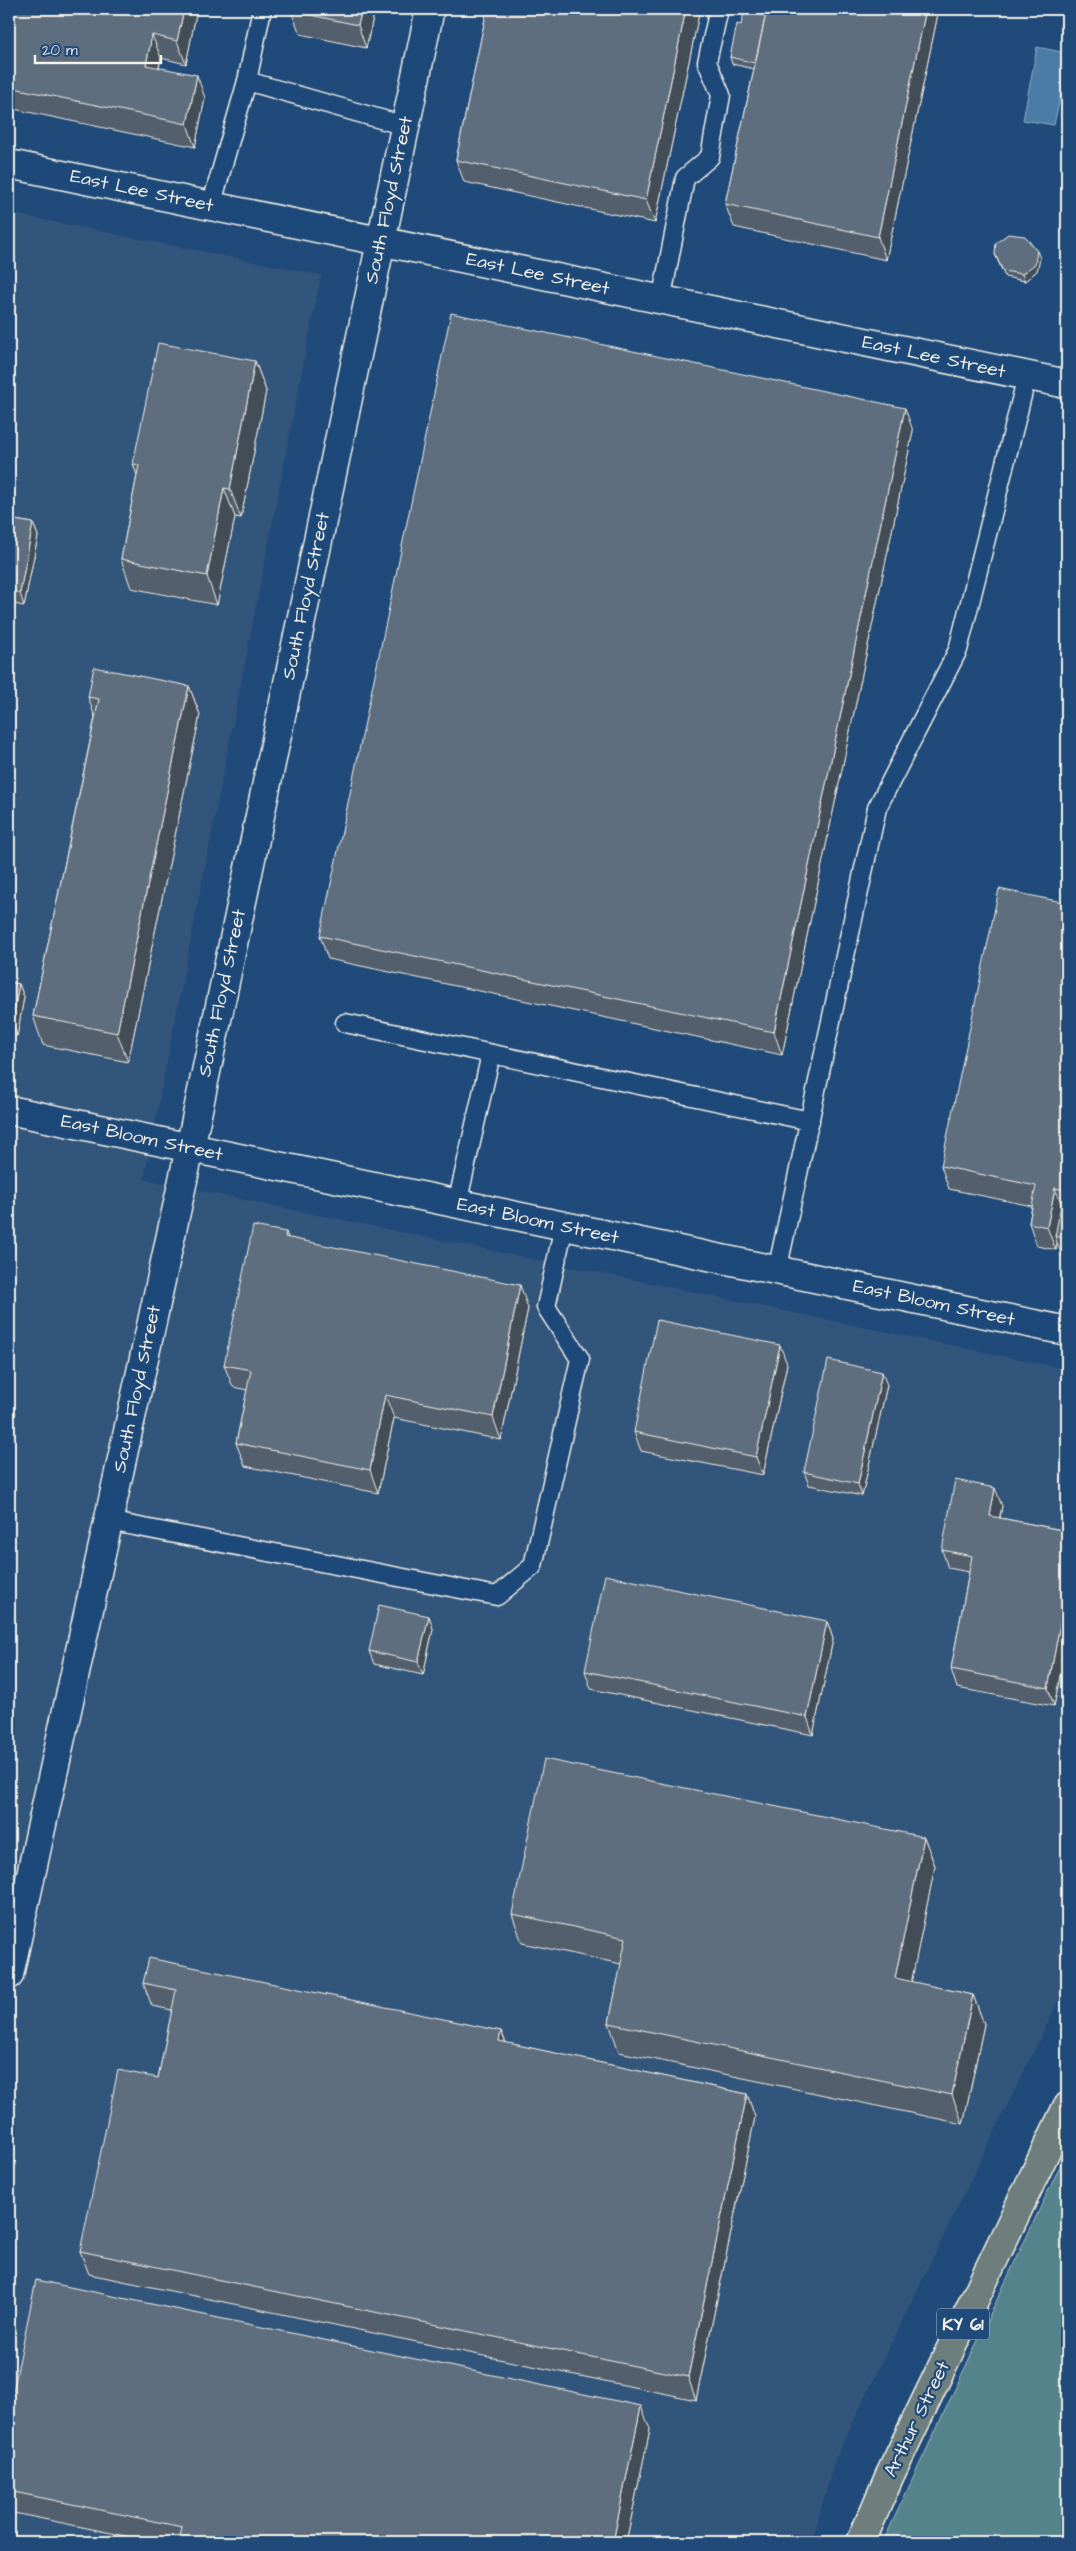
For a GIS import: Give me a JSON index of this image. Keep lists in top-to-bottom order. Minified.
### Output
{"streets":{"main road":["KY 61","Arthur Street"],"street":["East Lee Street","South Floyd Street","East Bloom Street"]},"crossings":[["East Lee Street","South Floyd Street"],["South Floyd Street","East Bloom Street"]],"scale_bar":"20 m"}
